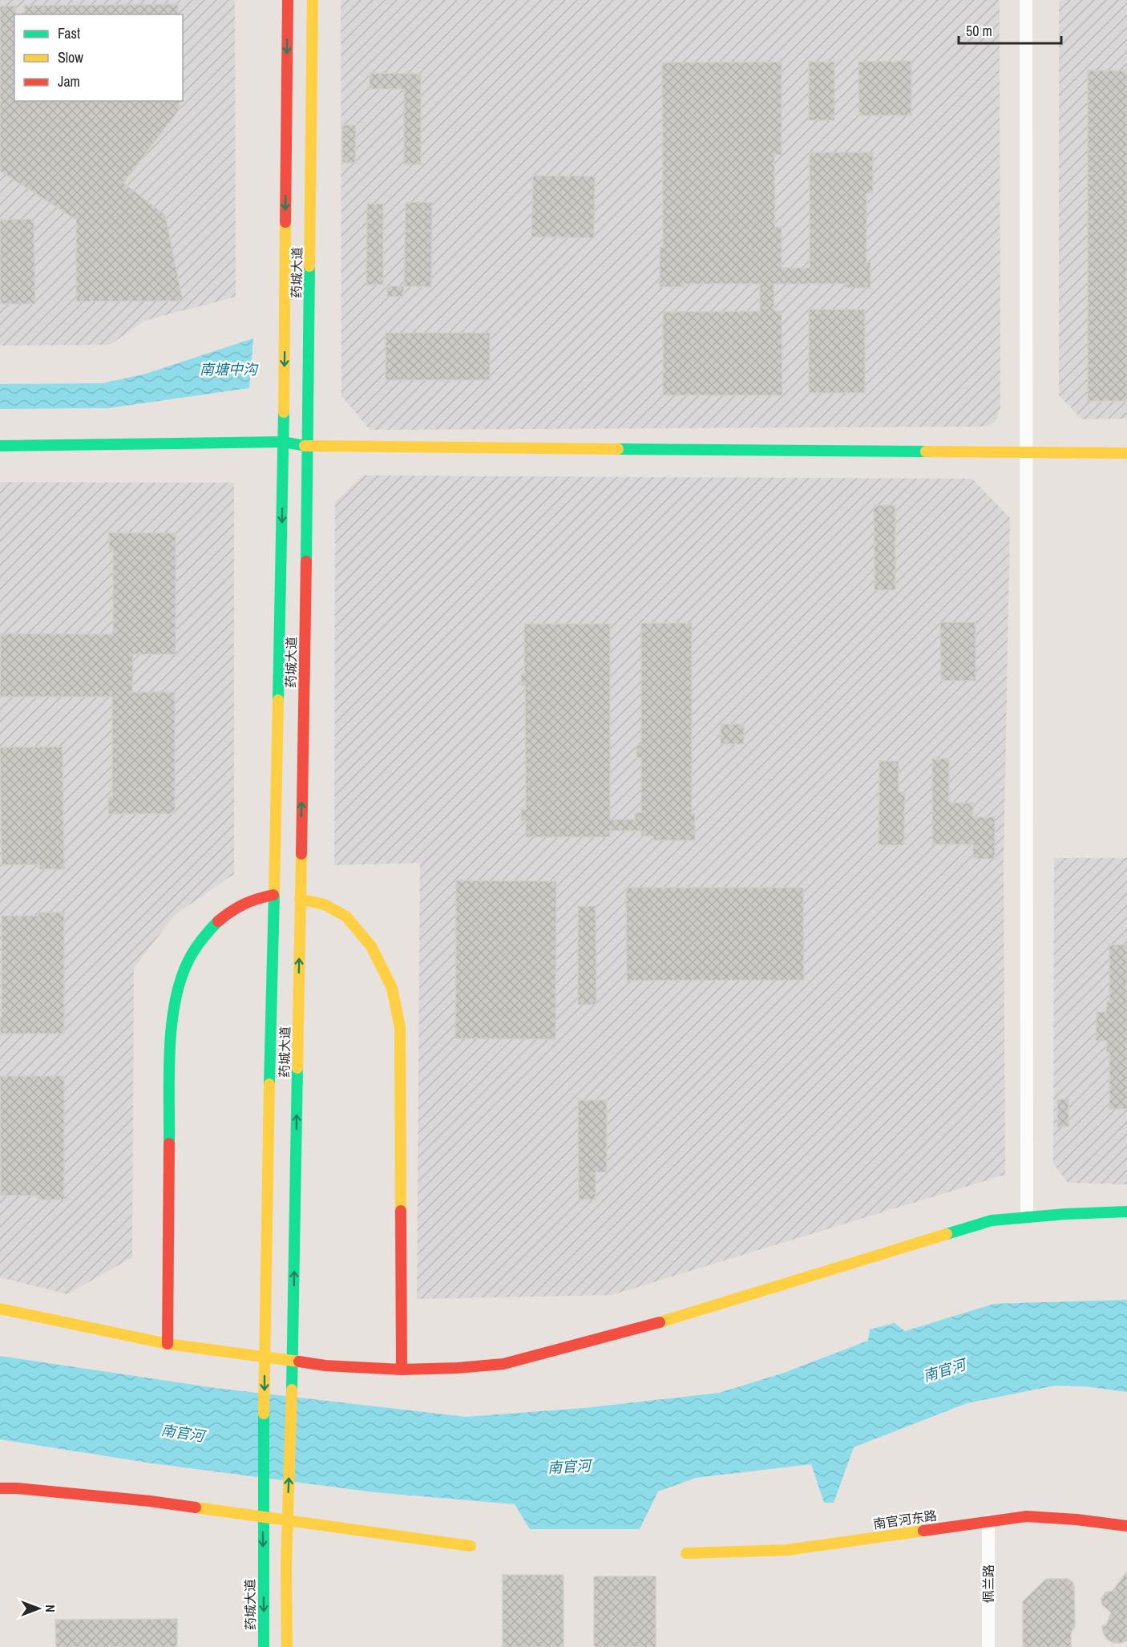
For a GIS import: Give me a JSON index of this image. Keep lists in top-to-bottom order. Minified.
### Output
{"streets":{"main road":["药城大道","南官河东路"],"street":["佩兰路"]},"crossings":[["南官河东路","佩兰路"]],"water":["南塘中沟","南官河"],"legend":["Fast","Slow","Jam"],"scale_bar":"50 m","north":"right"}
